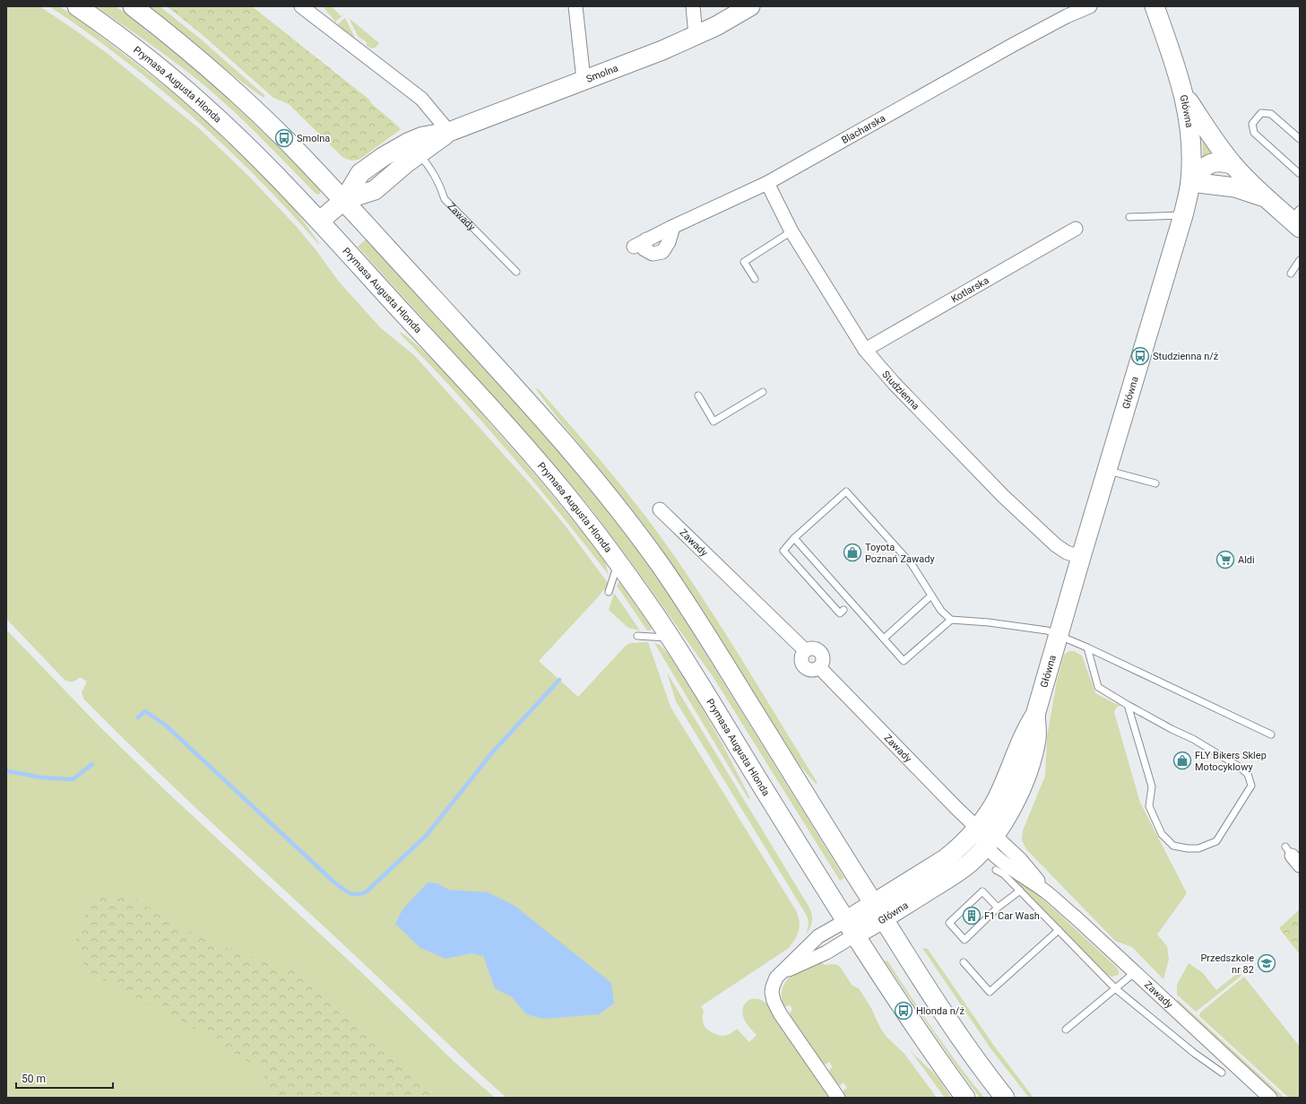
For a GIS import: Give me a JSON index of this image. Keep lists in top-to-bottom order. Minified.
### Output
{"streets":{"main road":["Smolna","Prymasa Augusta Hlonda","Główna"],"street":["Blacharska","Zawady","Kotlarska","Studzienna"]},"crossings":[["Smolna","Prymasa Augusta Hlonda"],["Smolna","Zawady"],["Główna","Zawady"],["Główna","Studzienna"],["Blacharska","Studzienna"],["Kotlarska","Studzienna"]],"places":{"bus stop":["Smolna","Studzienna n/ż","Hlonda n/ż"],"shop":["Toyota Poznań Zawady","FLY Bikers Sklep Motocyklowy"],"supermarket":["Aldi"],"building":["F1 Car Wash"],"school or university":["Przedszkole nr 82"]},"scale_bar":"50 m"}
